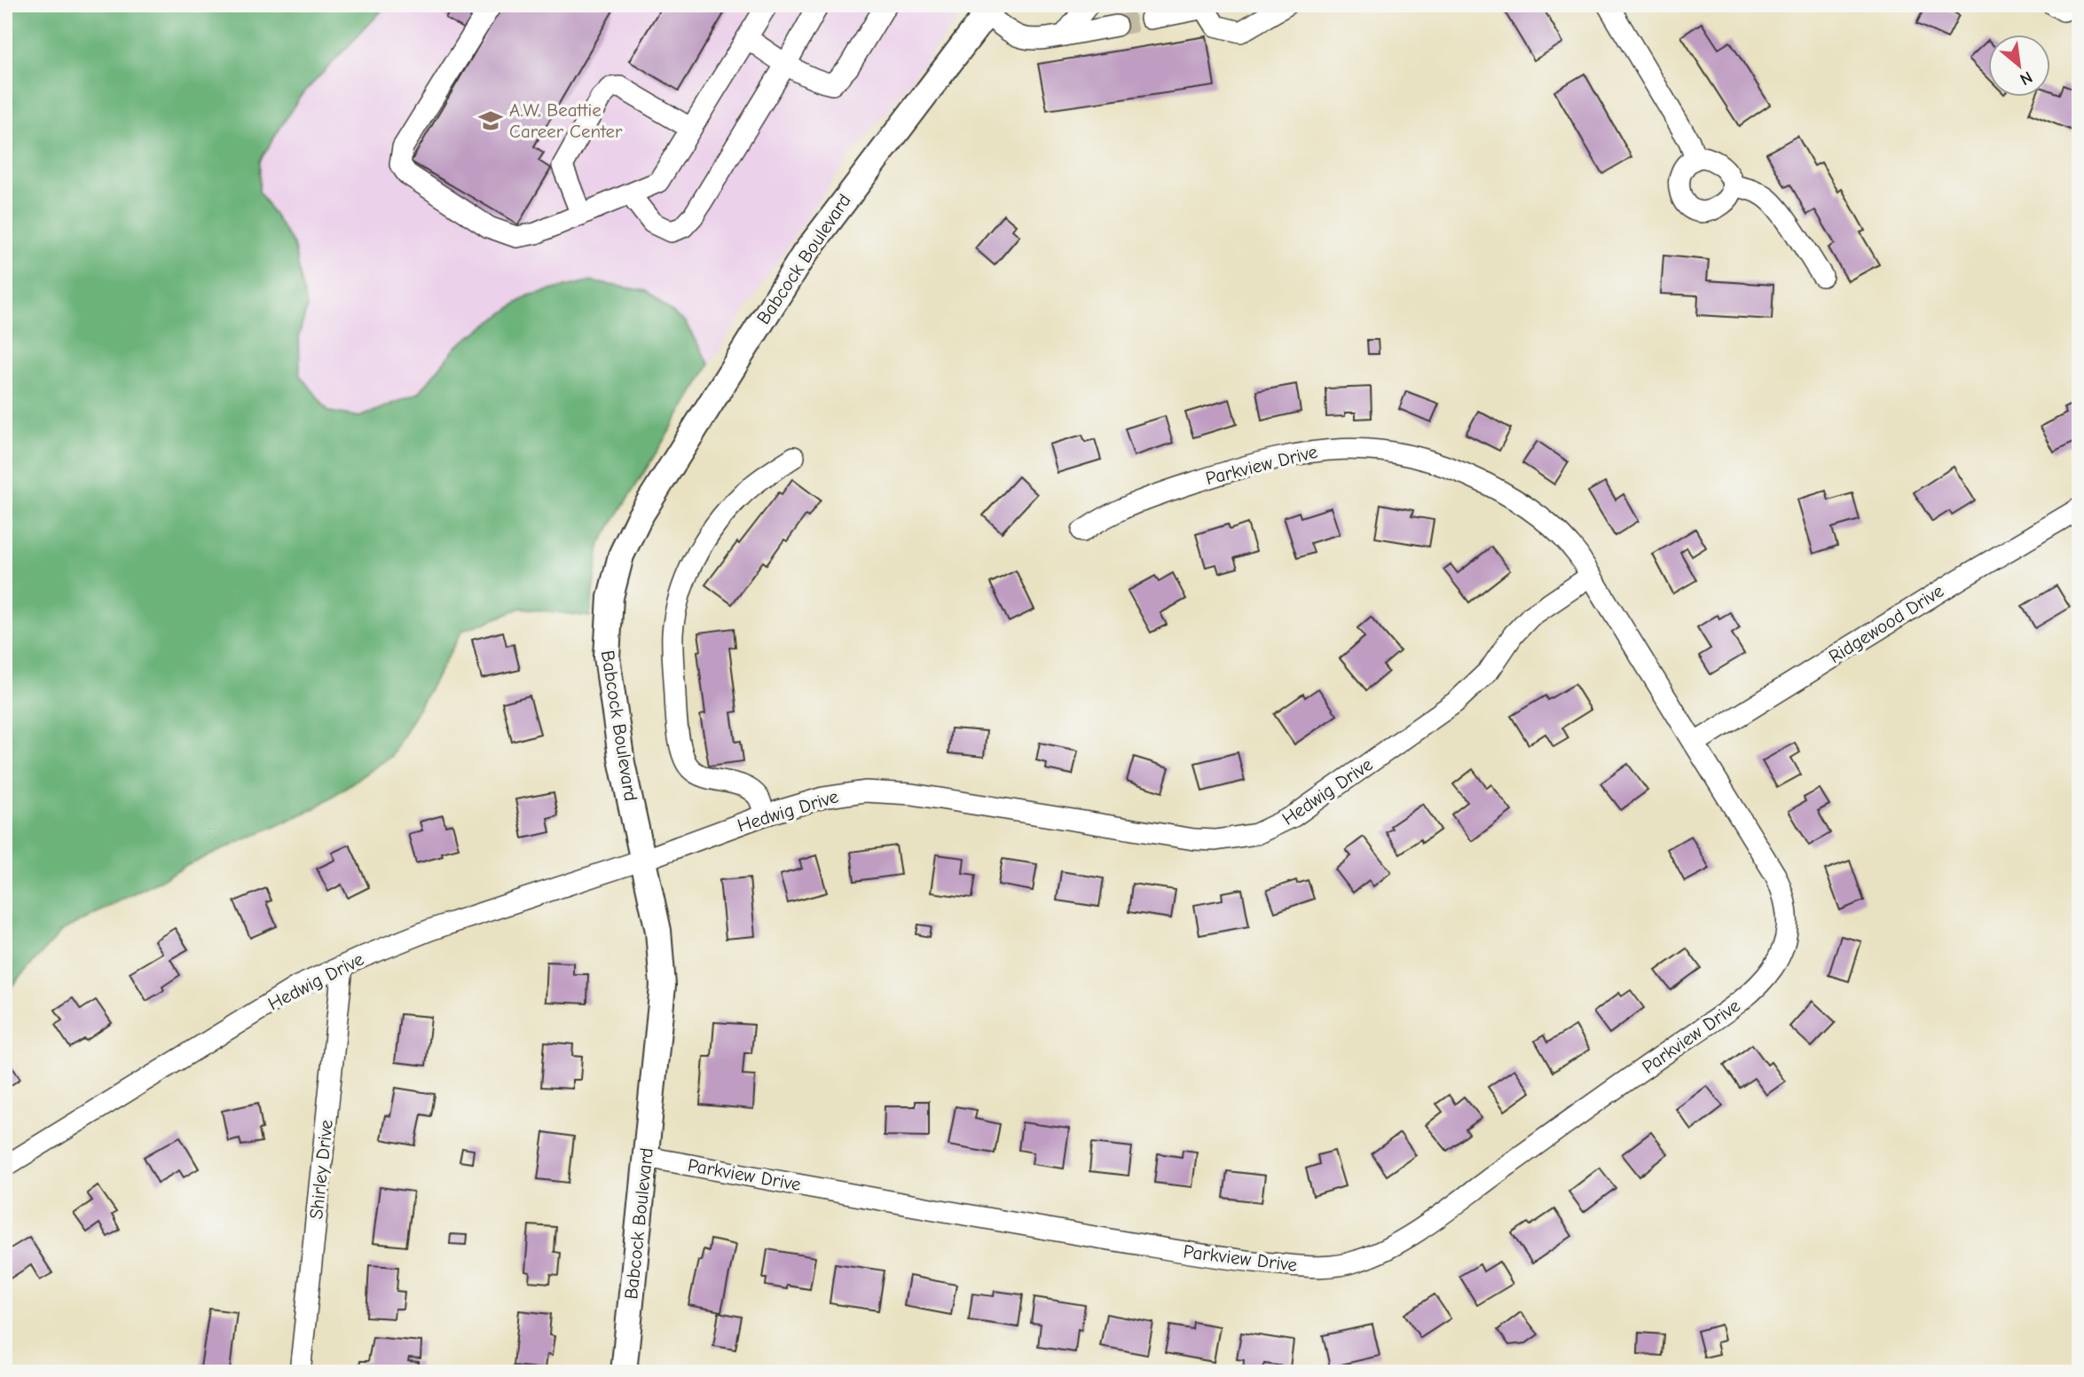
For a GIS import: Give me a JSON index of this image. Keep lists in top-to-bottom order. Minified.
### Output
{"streets":{"main road":["Babcock Boulevard"],"street":["Parkview Drive","Ridgewood Drive","Hedwig Drive","Shirley Drive"]},"crossings":[["Babcock Boulevard","Parkview Drive"],["Babcock Boulevard","Hedwig Drive"],["Parkview Drive","Ridgewood Drive"],["Parkview Drive","Hedwig Drive"],["Hedwig Drive","Shirley Drive"]],"places":{"school or university":["A.W. Beattie Career Center"]},"north":"bottom right"}
